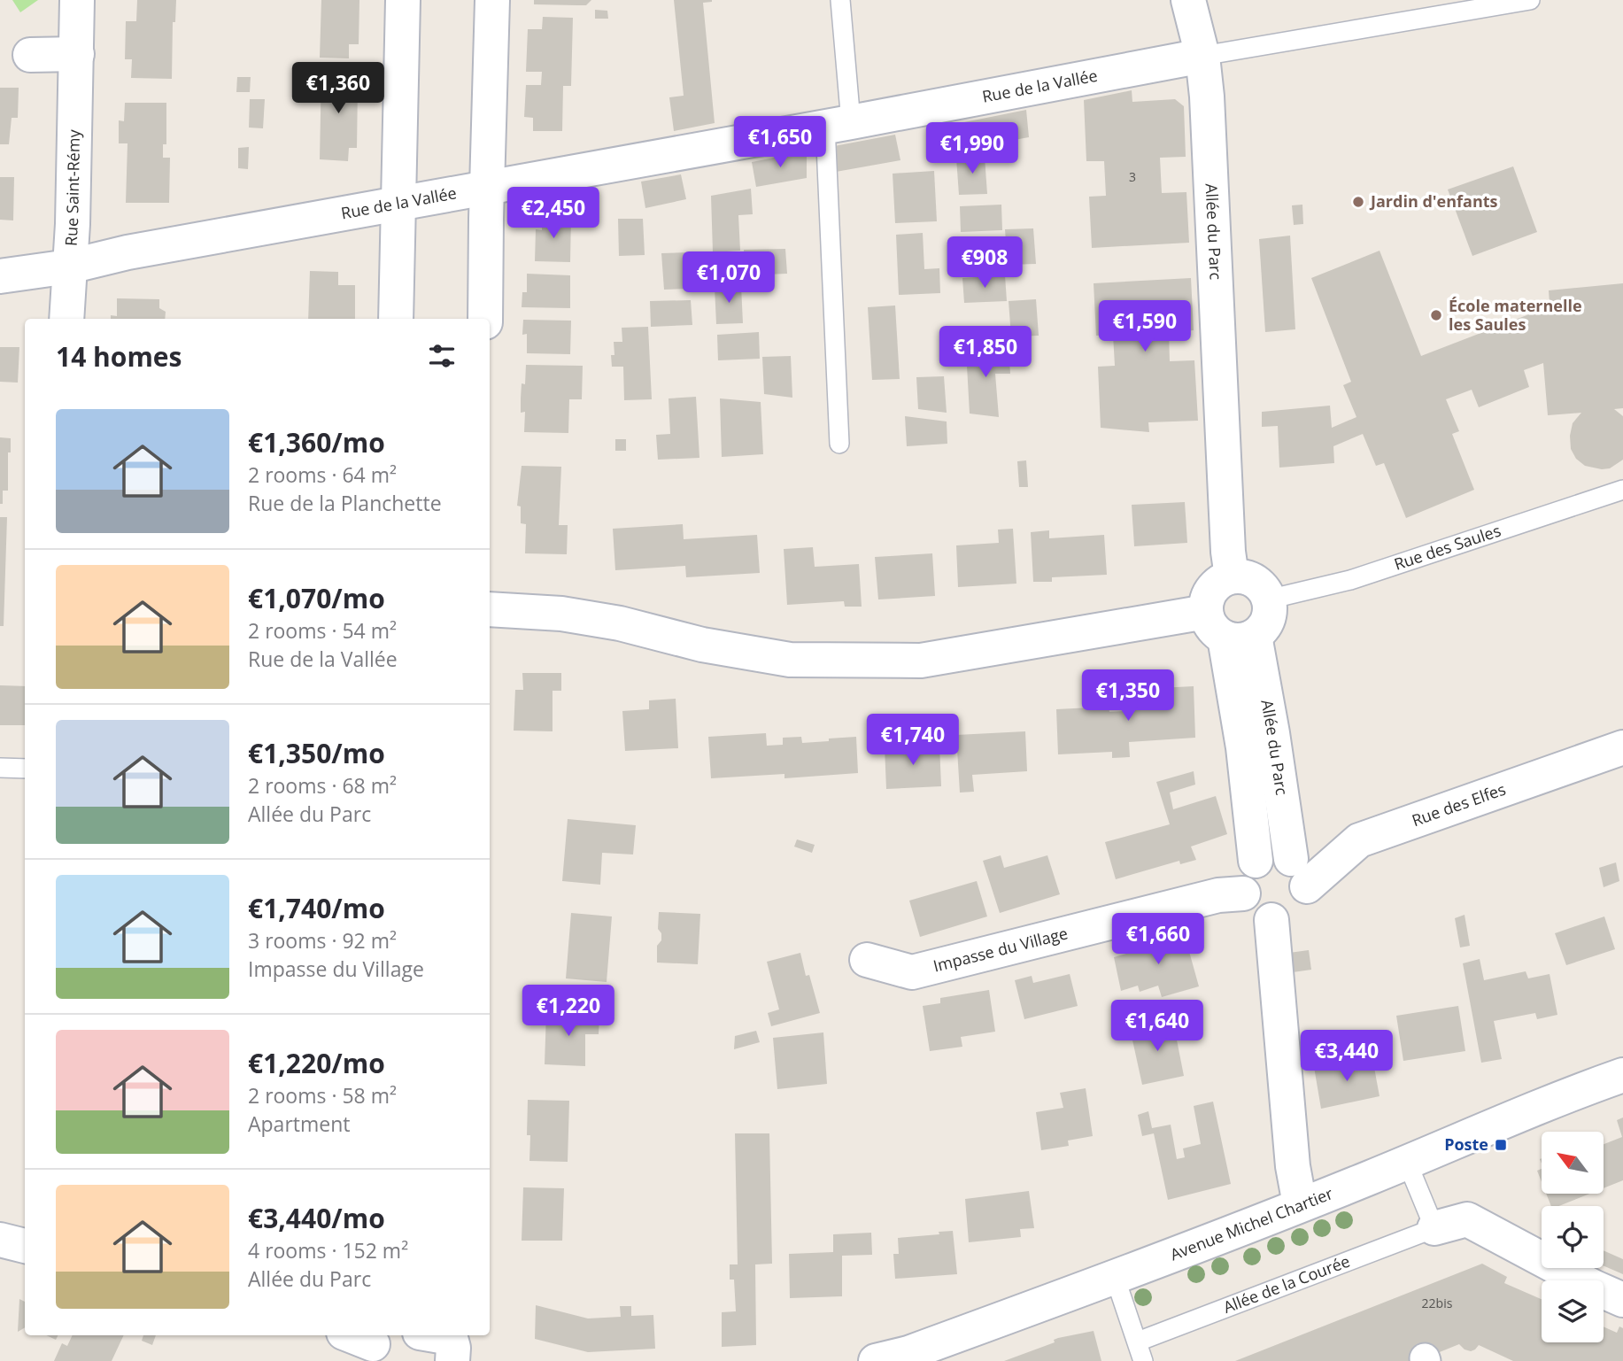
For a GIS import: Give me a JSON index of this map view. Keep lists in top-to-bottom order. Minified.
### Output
{"streets":{"street":["Rue de la Vallée","Rue Saint-Rémy","Allée du Parc","Rue des Elfes","Impasse du Village","Avenue Michel Chartier"],"lane":["Rue des Saules","Allée de la Courée"]},"crossings":[["Rue de la Vallée","Rue Saint-Rémy"],["Rue de la Vallée","Allée du Parc"],["Allée du Parc","Rue des Saules"],["Allée du Parc","Rue des Elfes"],["Allée du Parc","Impasse du Village"],["Rue des Elfes","Impasse du Village"]],"places":{"other":["Jardin d'enfants","École maternelle les Saules"],"transit":["Poste"]},"house_numbers":["3","22bis"],"north":"top left","page":{"price":["€1,360","€1,650","€1,990","€2,450","€908","€1,070","€1,590","€1,850","€1,350","€1,740","€1,660","€1,220","€1,640","€3,440"],"heading":"14 homes","list":[{"name":"€1,360/mo","note":"2 rooms · 64 m² · Rue de la Planchette"},{"name":"€1,070/mo","note":"2 rooms · 54 m² · Rue de la Vallée"},{"name":"€1,350/mo","note":"2 rooms · 68 m² · Allée du Parc"},{"name":"€1,740/mo","note":"3 rooms · 92 m² · Impasse du Village"},{"name":"€1,220/mo","note":"2 rooms · 58 m² · Apartment"},{"name":"€3,440/mo","note":"4 rooms · 152 m² · Allée du Parc"}]}}
